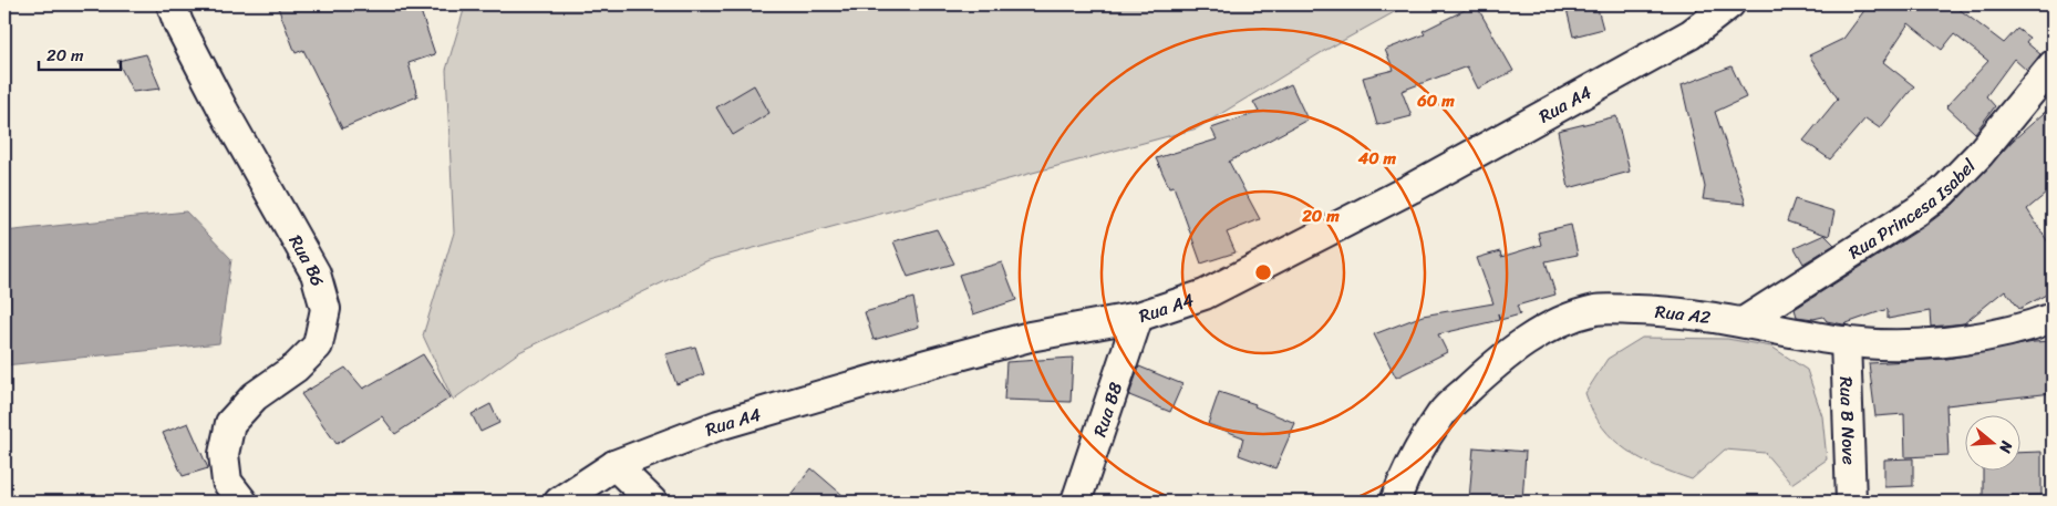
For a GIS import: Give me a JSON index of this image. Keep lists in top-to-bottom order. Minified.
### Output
{"streets":{"street":["Rua A4","Rua Princesa Isabel","Rua B6","Rua A2","Rua B8","Rua B Nove"]},"crossings":[["Rua A4","Rua B8"],["Rua Princesa Isabel","Rua A2"],["Rua A2","Rua B Nove"]],"scale_bar":"20 m","north":"right","rings":["60 m","40 m","20 m"]}
